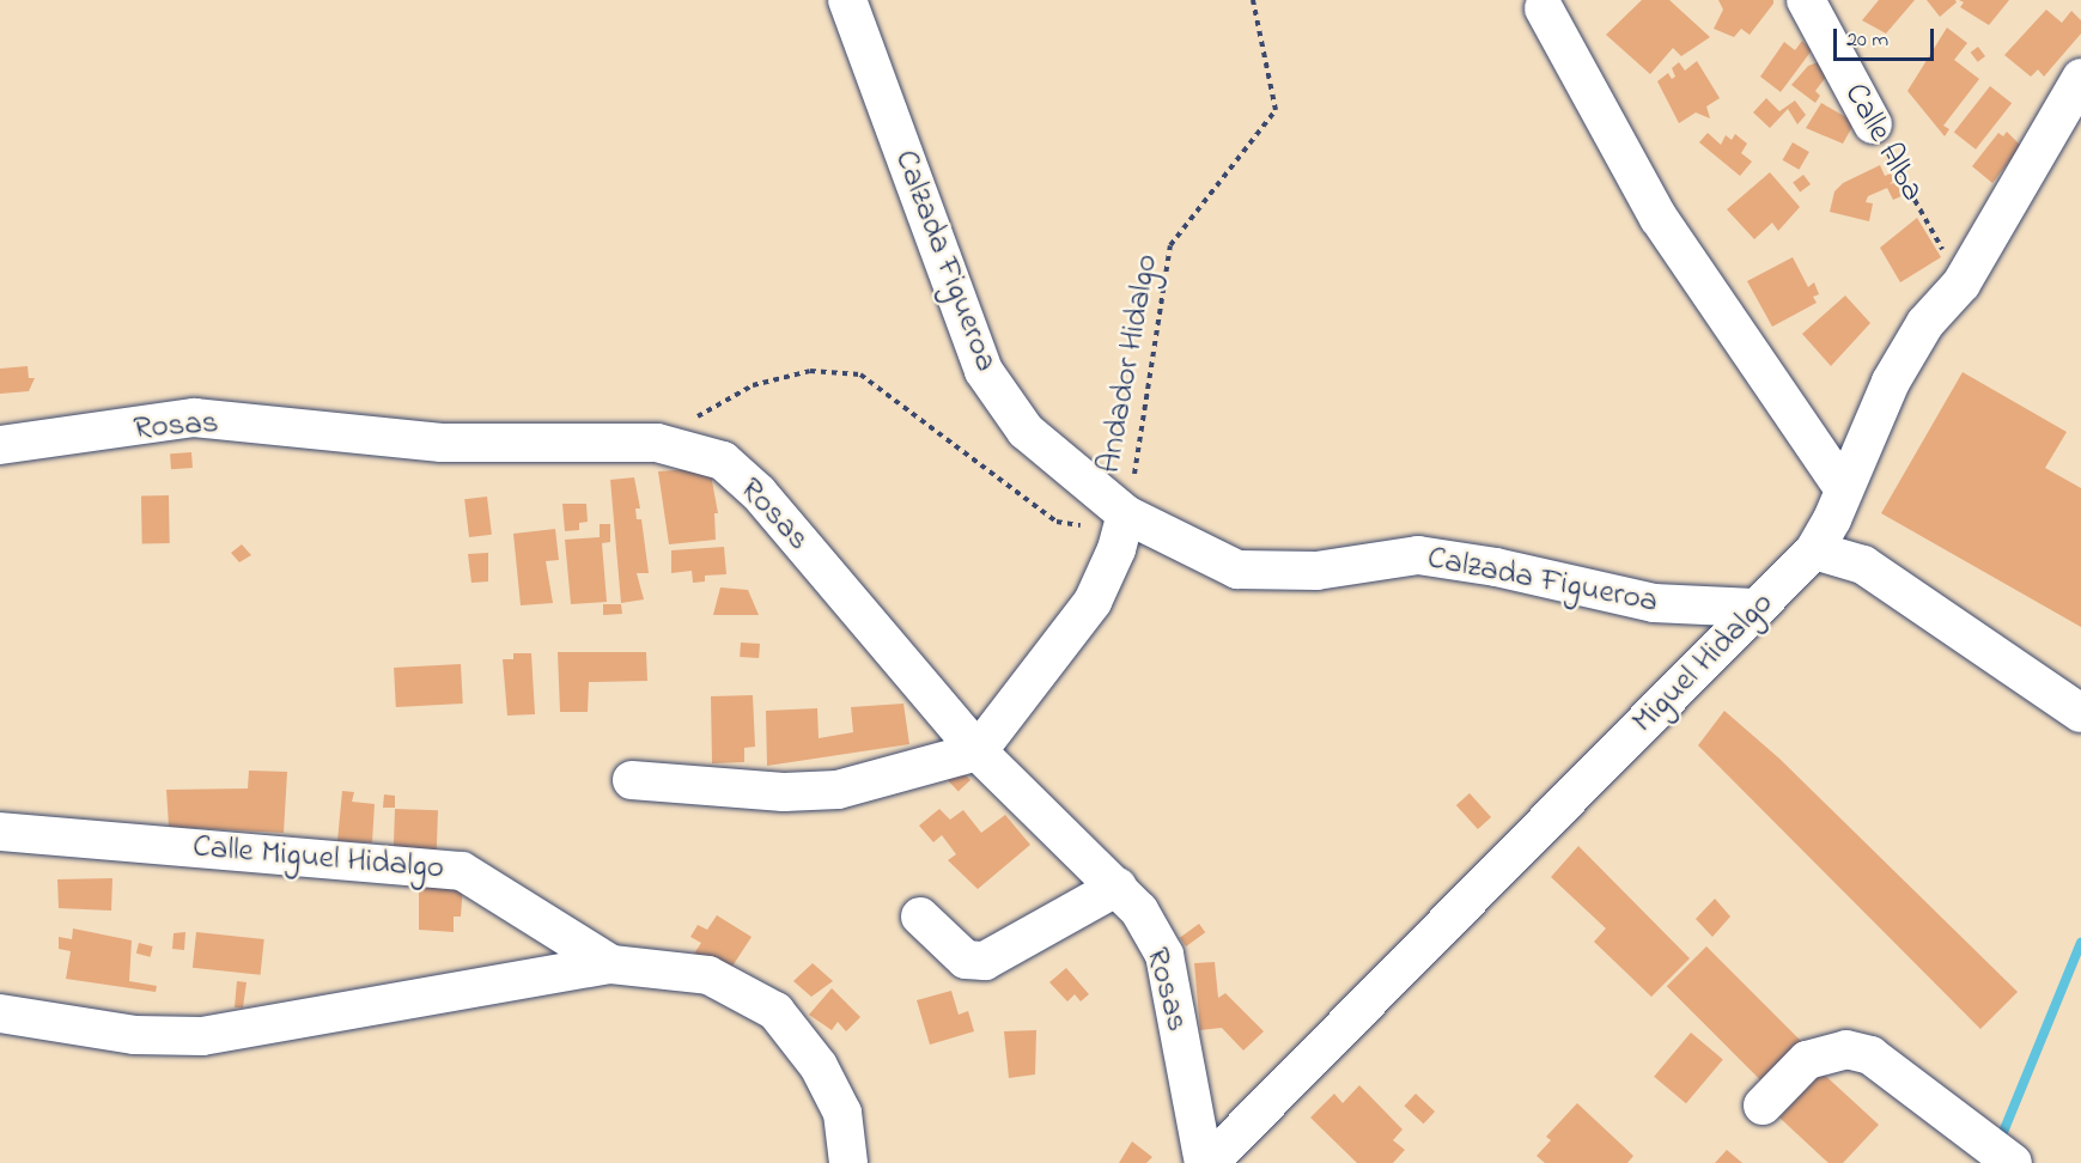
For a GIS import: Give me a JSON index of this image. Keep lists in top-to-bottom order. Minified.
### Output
{"streets":{"street":["Calle Alba","Calzada Figueroa","Rosas","Miguel Hidalgo","Calle Miguel Hidalgo"],"path":["Andador Hidalgo"]},"crossings":[["Calle Alba","Miguel Hidalgo"],["Calzada Figueroa","Andador Hidalgo"],["Calzada Figueroa","Miguel Hidalgo"],["Rosas","Miguel Hidalgo"]],"scale_bar":"20 m"}
